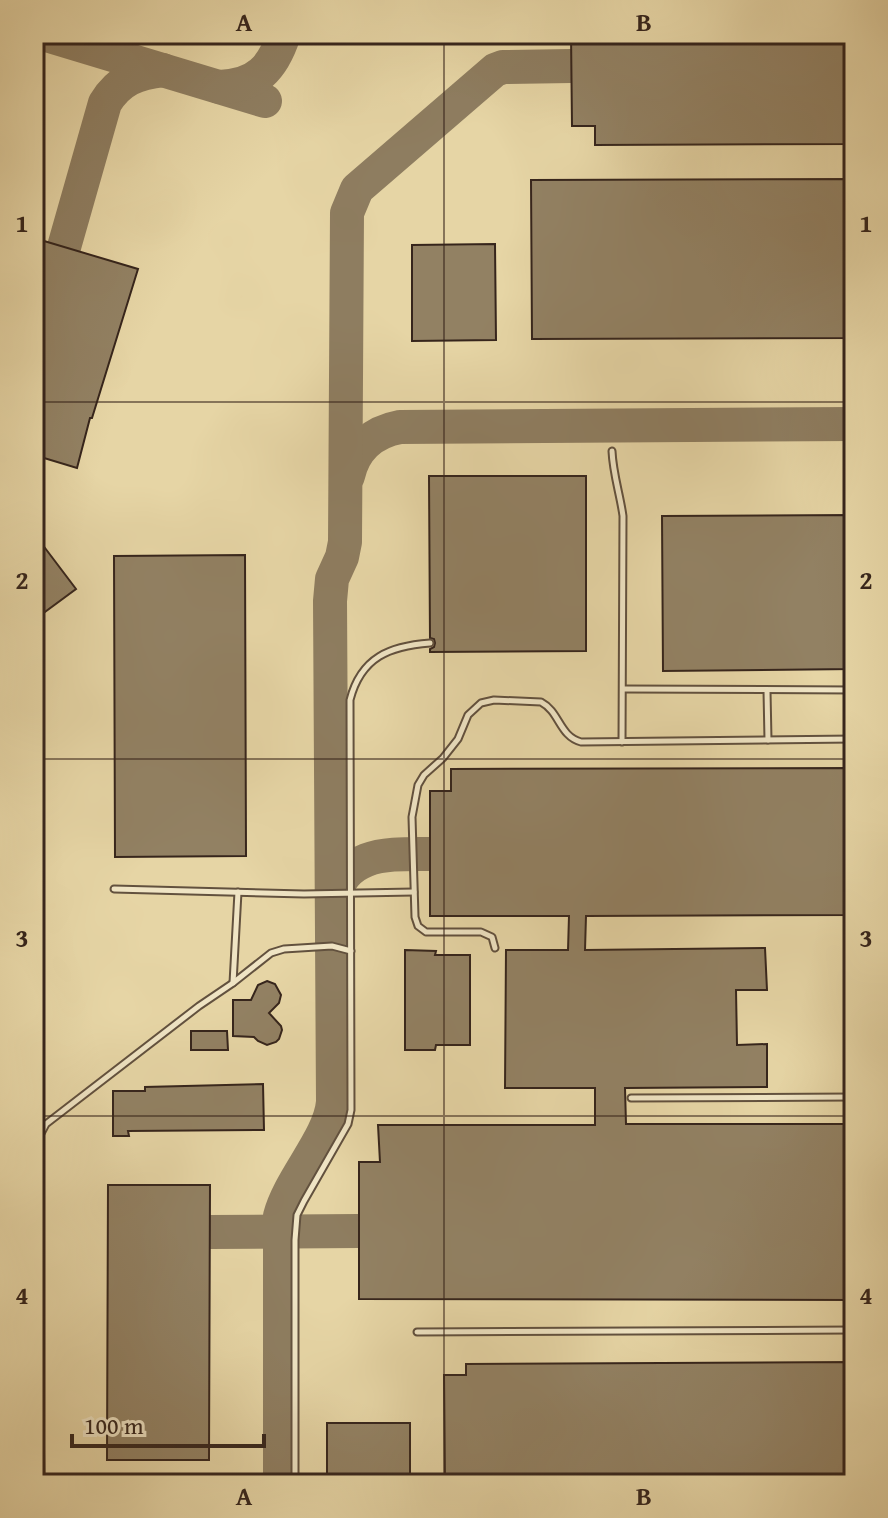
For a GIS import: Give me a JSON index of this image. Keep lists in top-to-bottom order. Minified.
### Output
{"scale_bar":"100 m","grid":{"columns":["A","B"],"rows":["1","2","3","4"]}}
